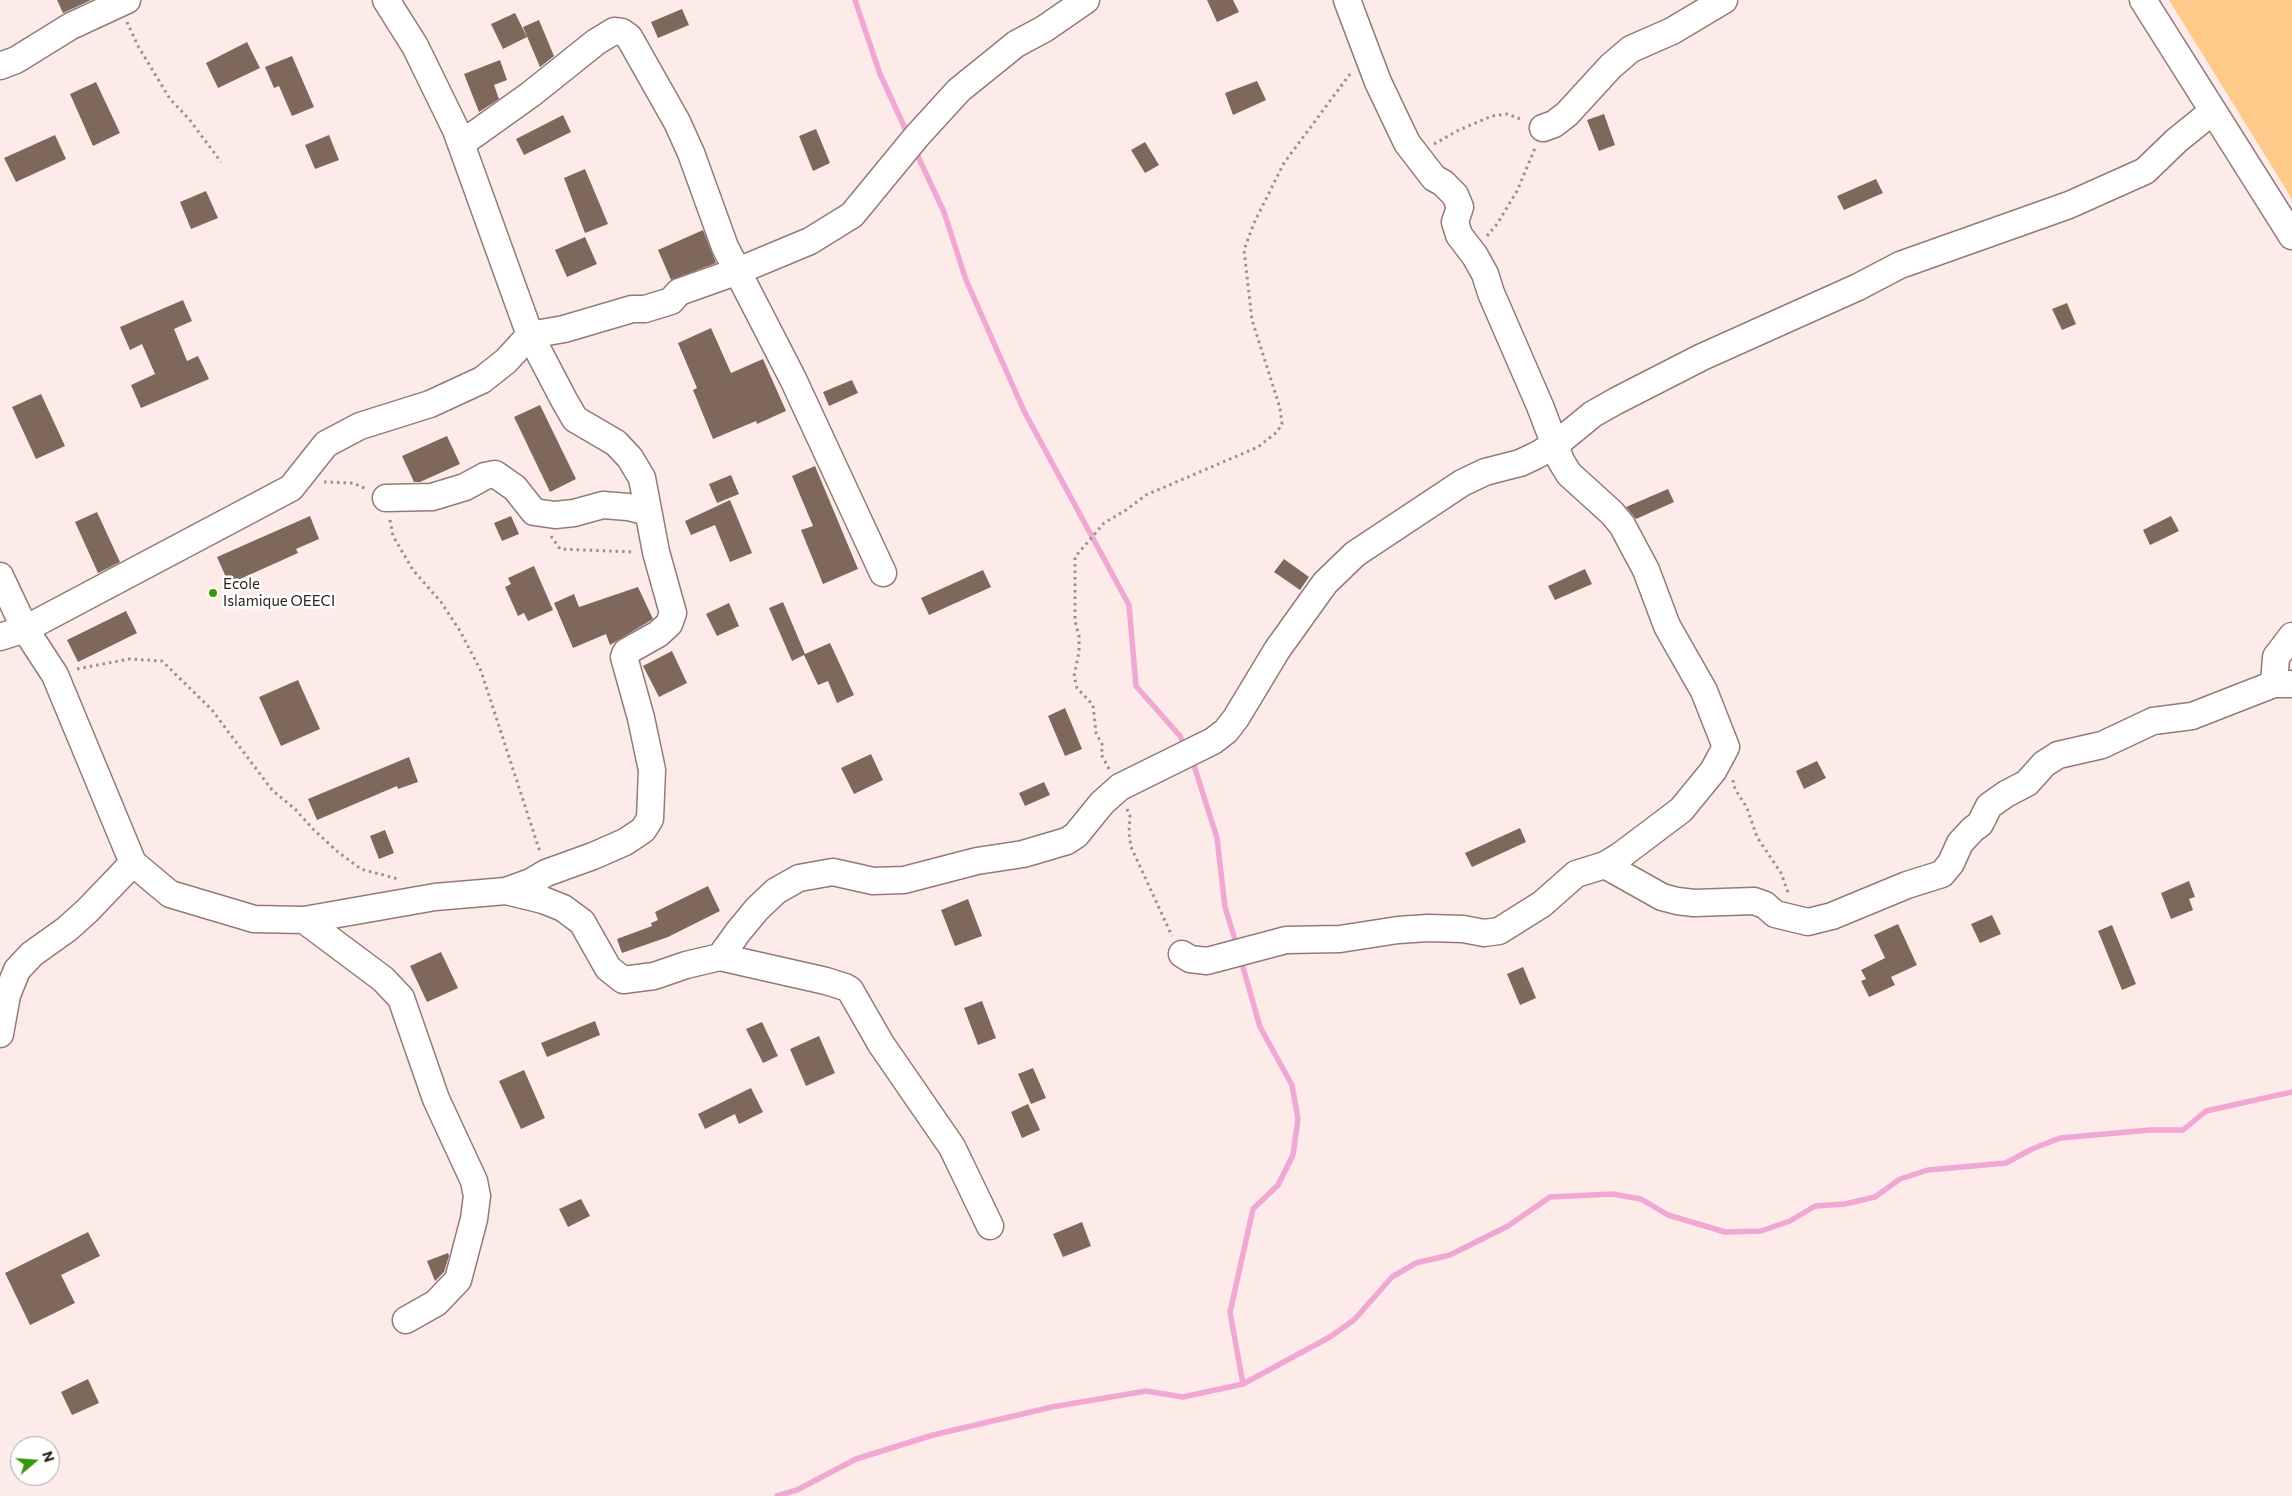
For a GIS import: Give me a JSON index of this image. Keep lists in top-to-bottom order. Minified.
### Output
{"places":["Ecole Islamique OEECI"],"north":"right"}
